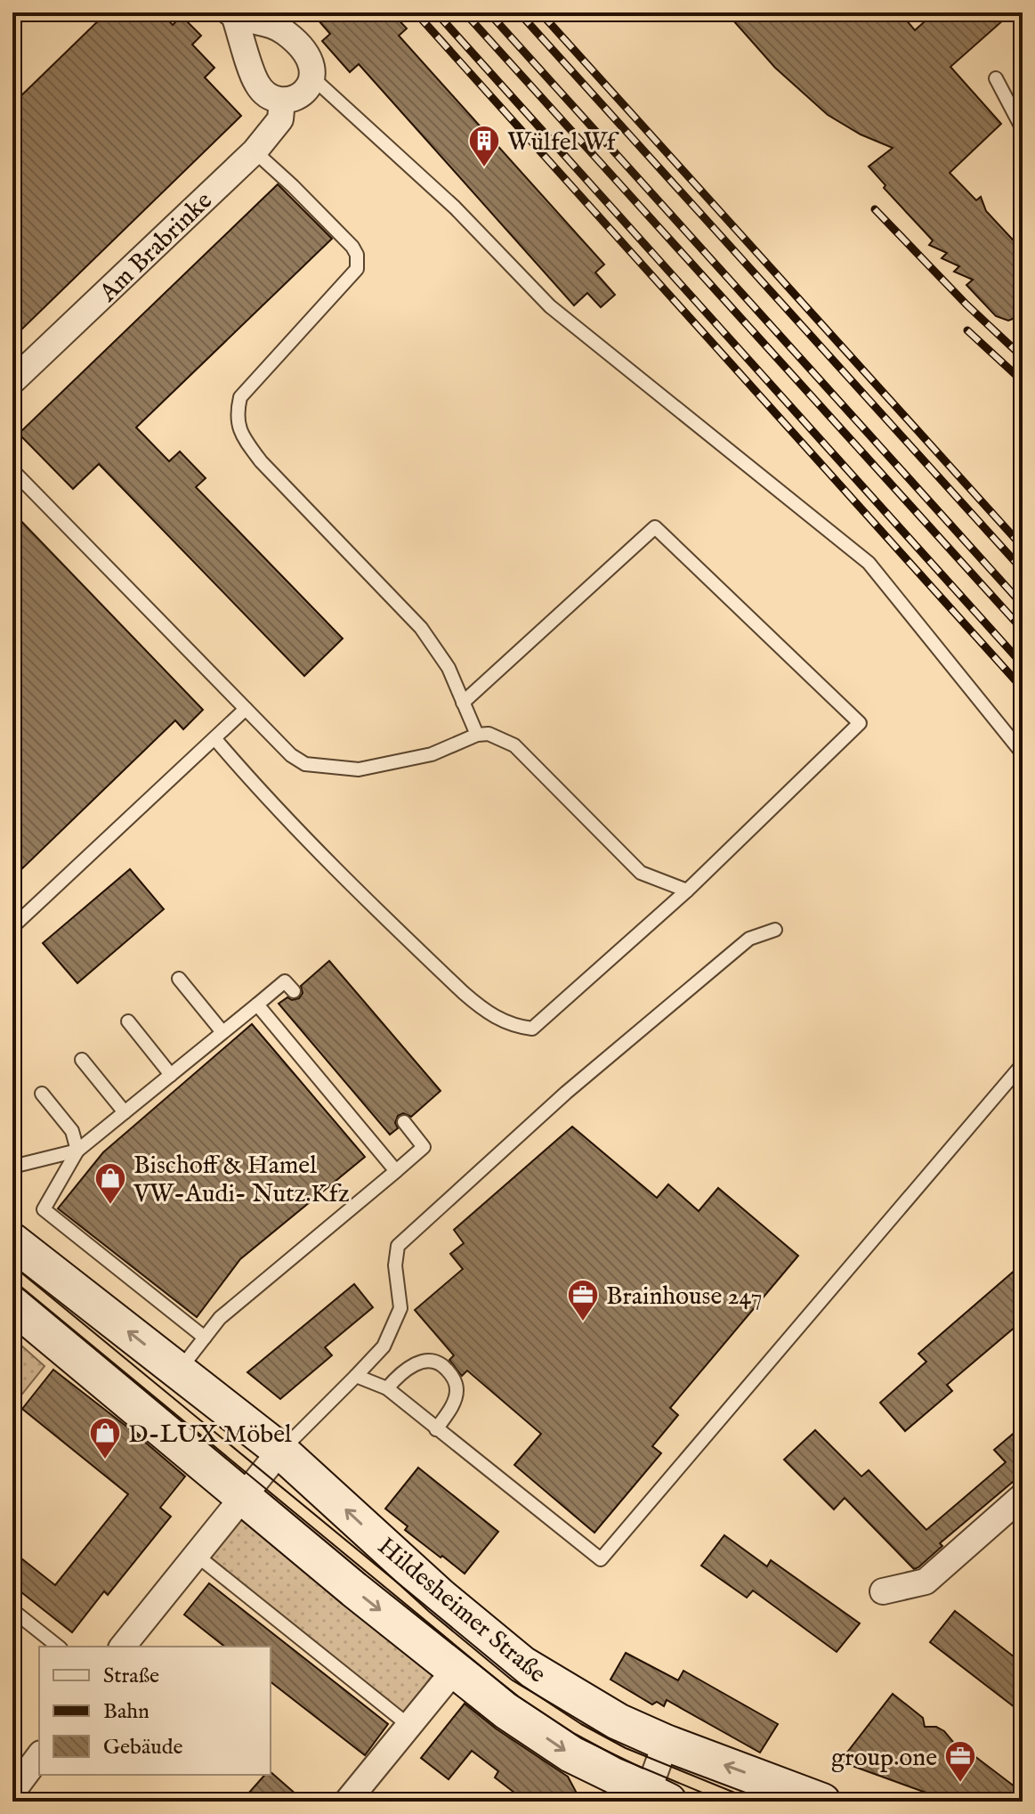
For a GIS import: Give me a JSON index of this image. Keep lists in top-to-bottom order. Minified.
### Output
{"streets":{"main road":["Hildesheimer Straße"],"street":["Am Brabrinke"]},"places":{"building":["Wülfel Wf"],"shop":["Bischoff & Hamel VW-Audi- Nutz.Kfz","D-LUX Möbel"],"office":["Brainhouse 247","group.one"]},"legend":["Straße","Bahn","Gebäude"]}
